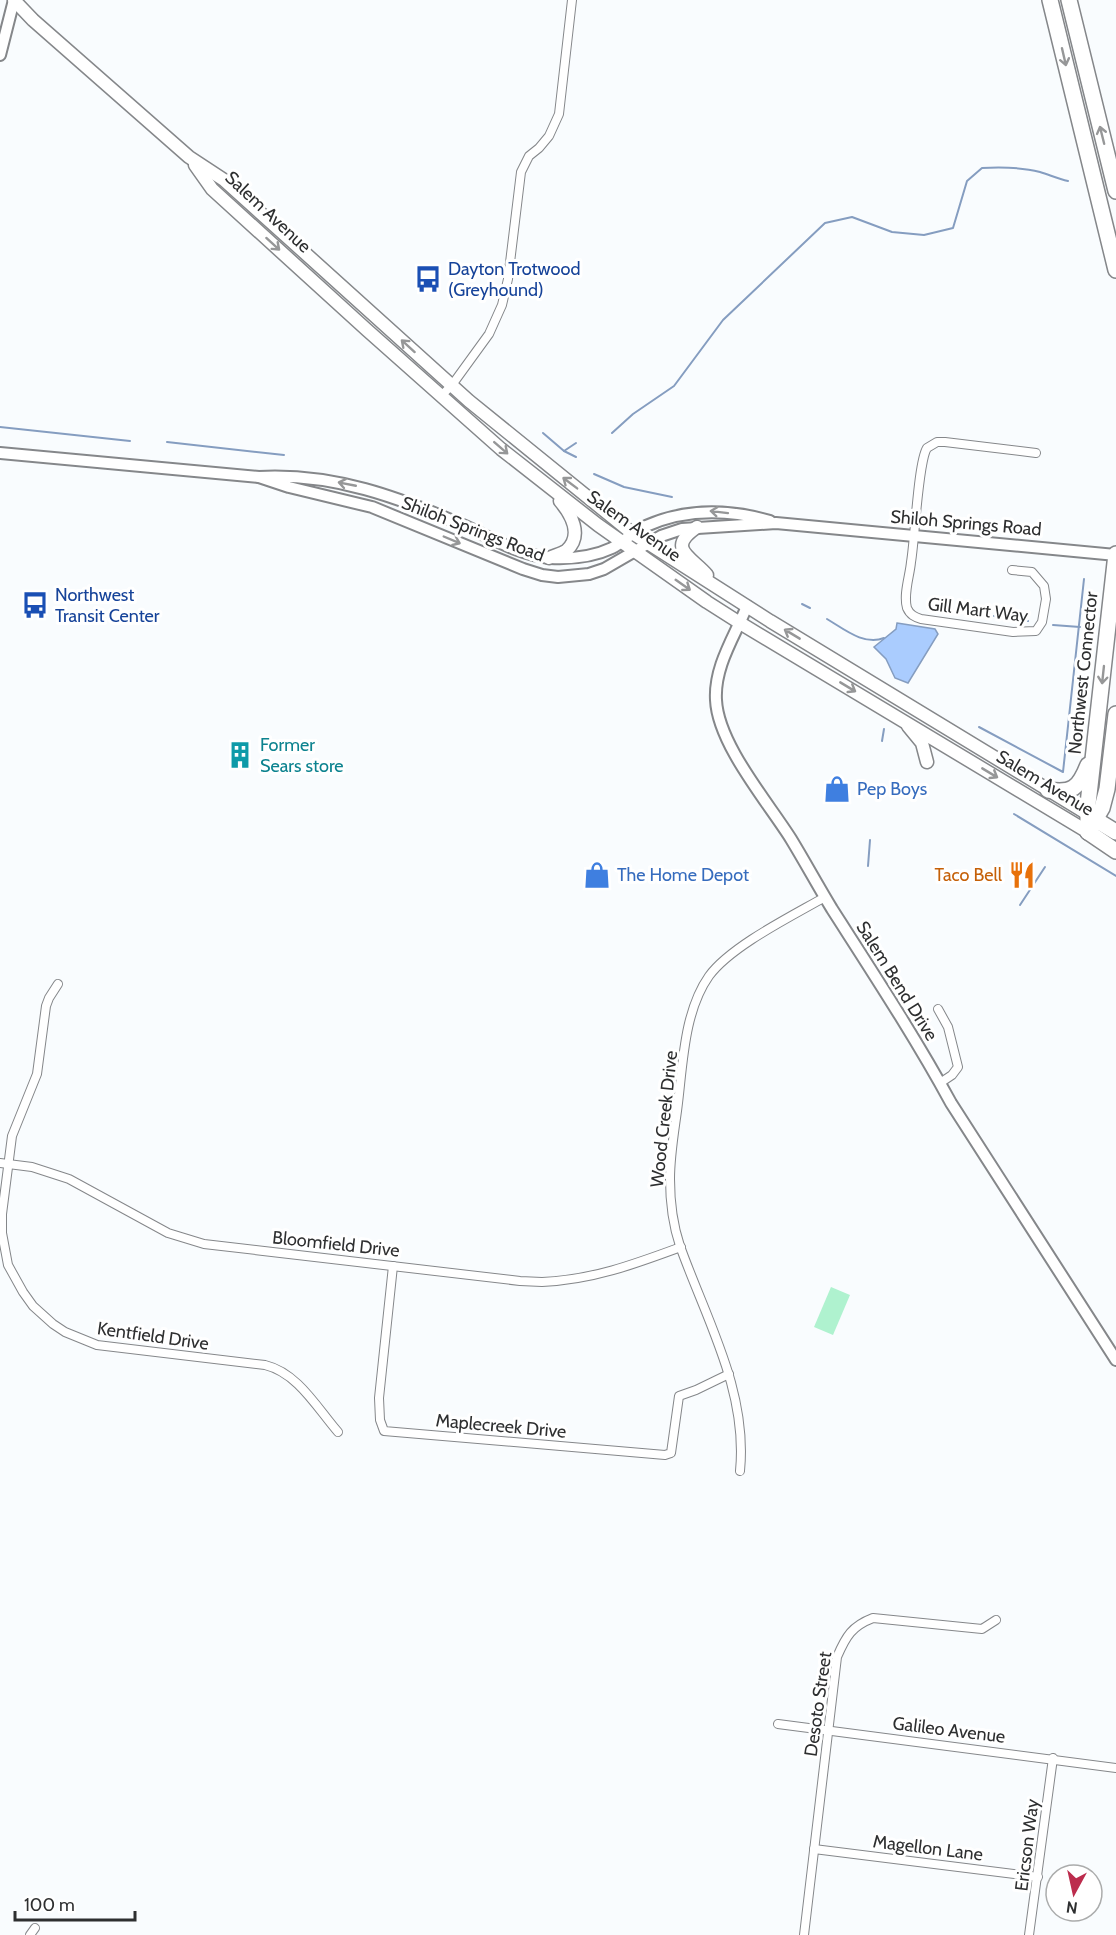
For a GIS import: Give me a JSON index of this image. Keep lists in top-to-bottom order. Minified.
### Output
{"streets":{"highway":["Salem Avenue","Northwest Connector"],"street":["Shiloh Springs Road","Gill Mart Way","Salem Bend Drive","Wood Creek Drive","Bloomfield Drive","Kentfield Drive","Maplecreek Drive","Desoto Street","Galileo Avenue","Ericson Way","Magellon Lane"]},"crossings":[["Salem Avenue","Shiloh Springs Road"],["Salem Avenue","Northwest Connector"],["Salem Avenue","Salem Bend Drive"],["Shiloh Springs Road","Gill Mart Way"],["Shiloh Springs Road","Northwest Connector"],["Salem Bend Drive","Wood Creek Drive"],["Wood Creek Drive","Bloomfield Drive"],["Wood Creek Drive","Maplecreek Drive"],["Bloomfield Drive","Kentfield Drive"],["Bloomfield Drive","Maplecreek Drive"],["Desoto Street","Galileo Avenue"],["Desoto Street","Magellon Lane"],["Galileo Avenue","Ericson Way"],["Ericson Way","Magellon Lane"]],"one_way":["Northwest Connector"],"places":{"bus stop":["Dayton Trotwood (Greyhound)","Northwest Transit Center"],"building":["Former Sears store"],"shop":["Pep Boys","The Home Depot"],"restaurant":["Taco Bell"]},"scale_bar":"100 m","north":"bottom"}
